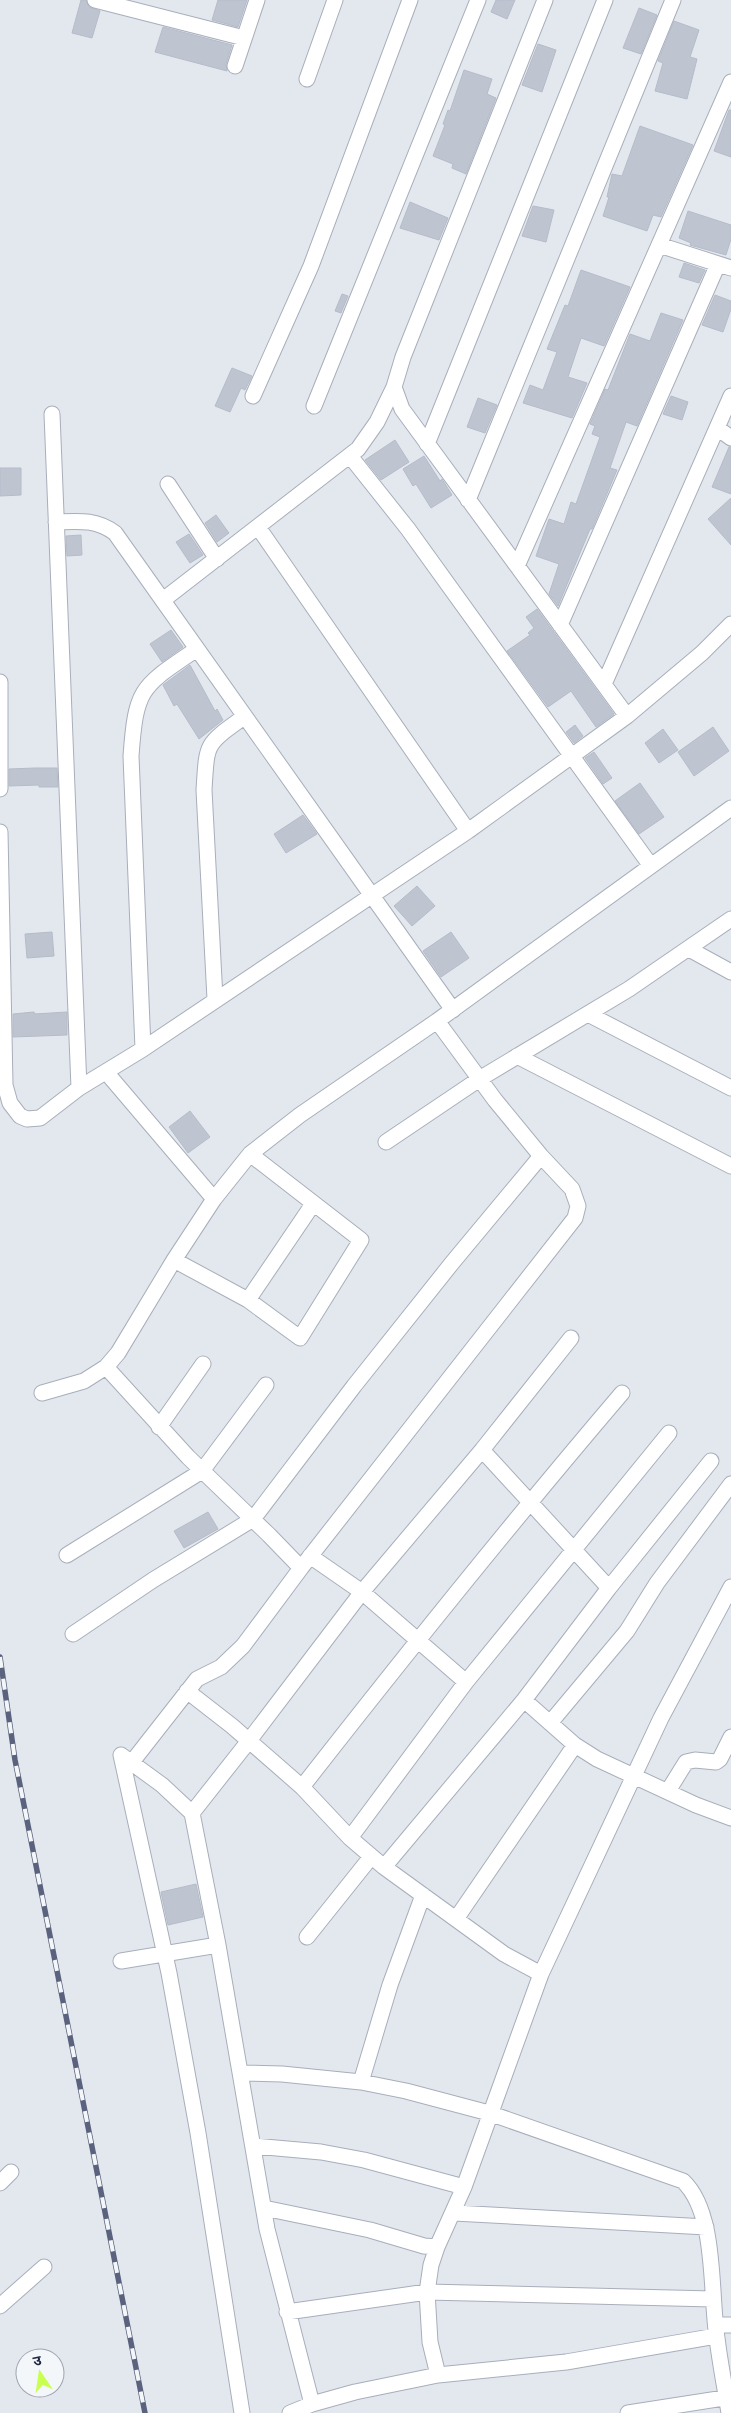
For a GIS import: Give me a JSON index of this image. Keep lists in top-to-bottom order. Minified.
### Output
{"north":"top"}
